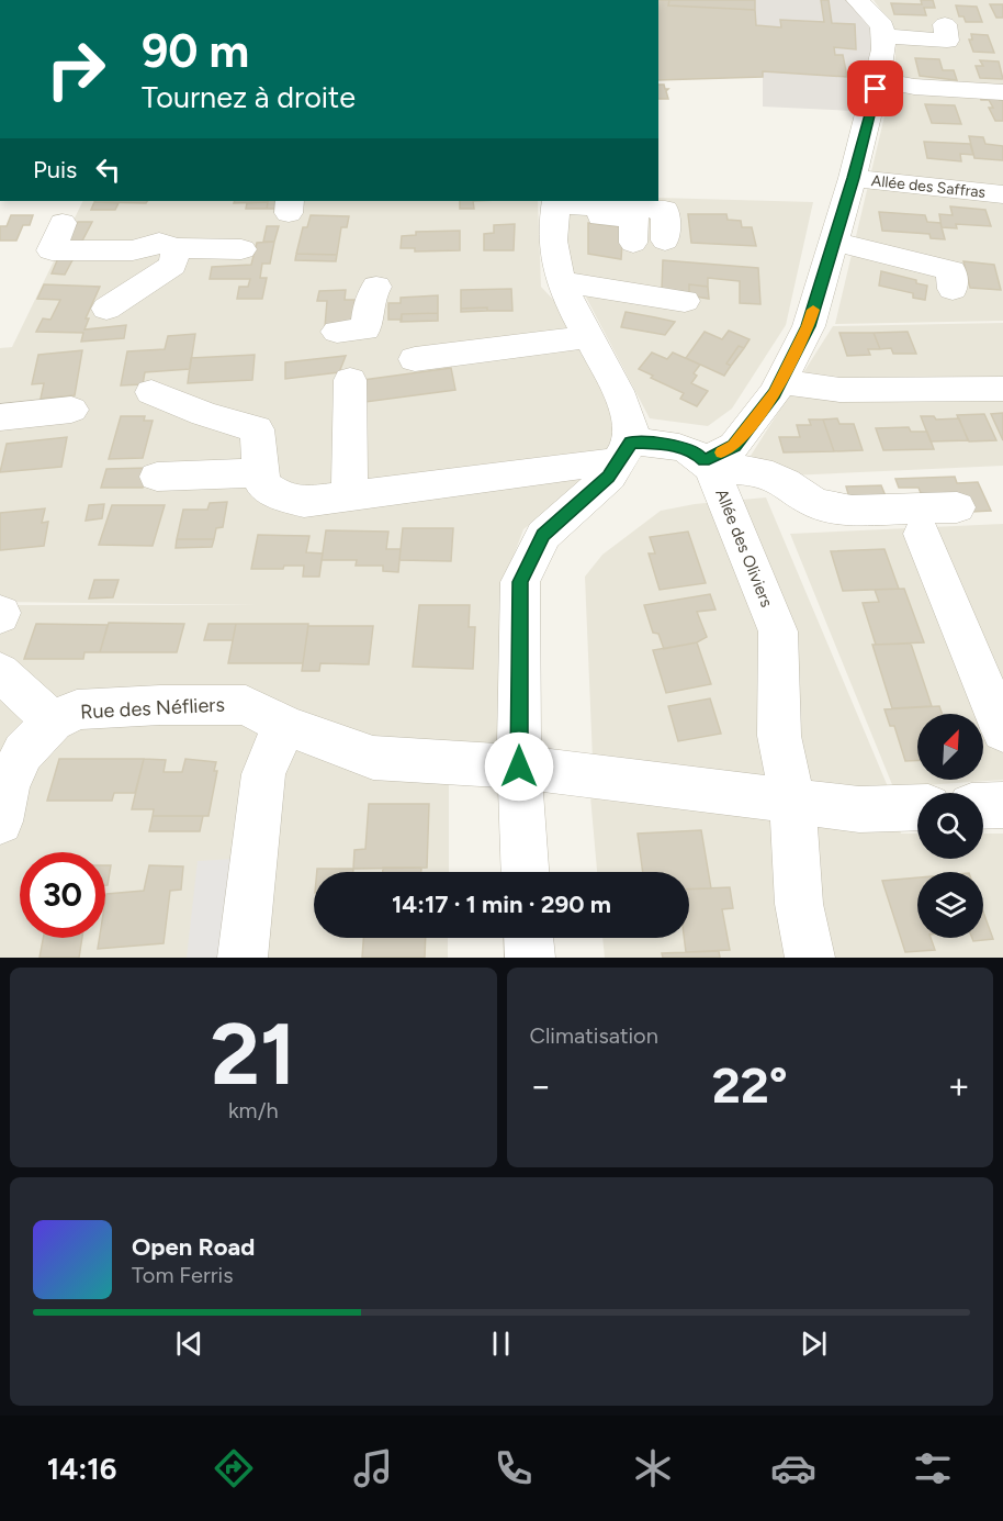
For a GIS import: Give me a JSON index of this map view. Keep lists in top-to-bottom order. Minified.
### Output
{"streets":{"street":["Allée des Saffras","Allée des Oliviers","Rue des Néfliers"]},"crossings":[["Allée des Oliviers","Rue des Néfliers"]],"north":"top right","page":{"turn":["90 m","Tournez à droite"],"then":"Puis","limit":"30","trip":"14:17 · 1 min · 290 m","tile":[["21","km/h"],"Climatisation"],"heat":["−","22°","+"],"song":["Open Road","Tom Ferris"],"tabs":"14:16"}}
